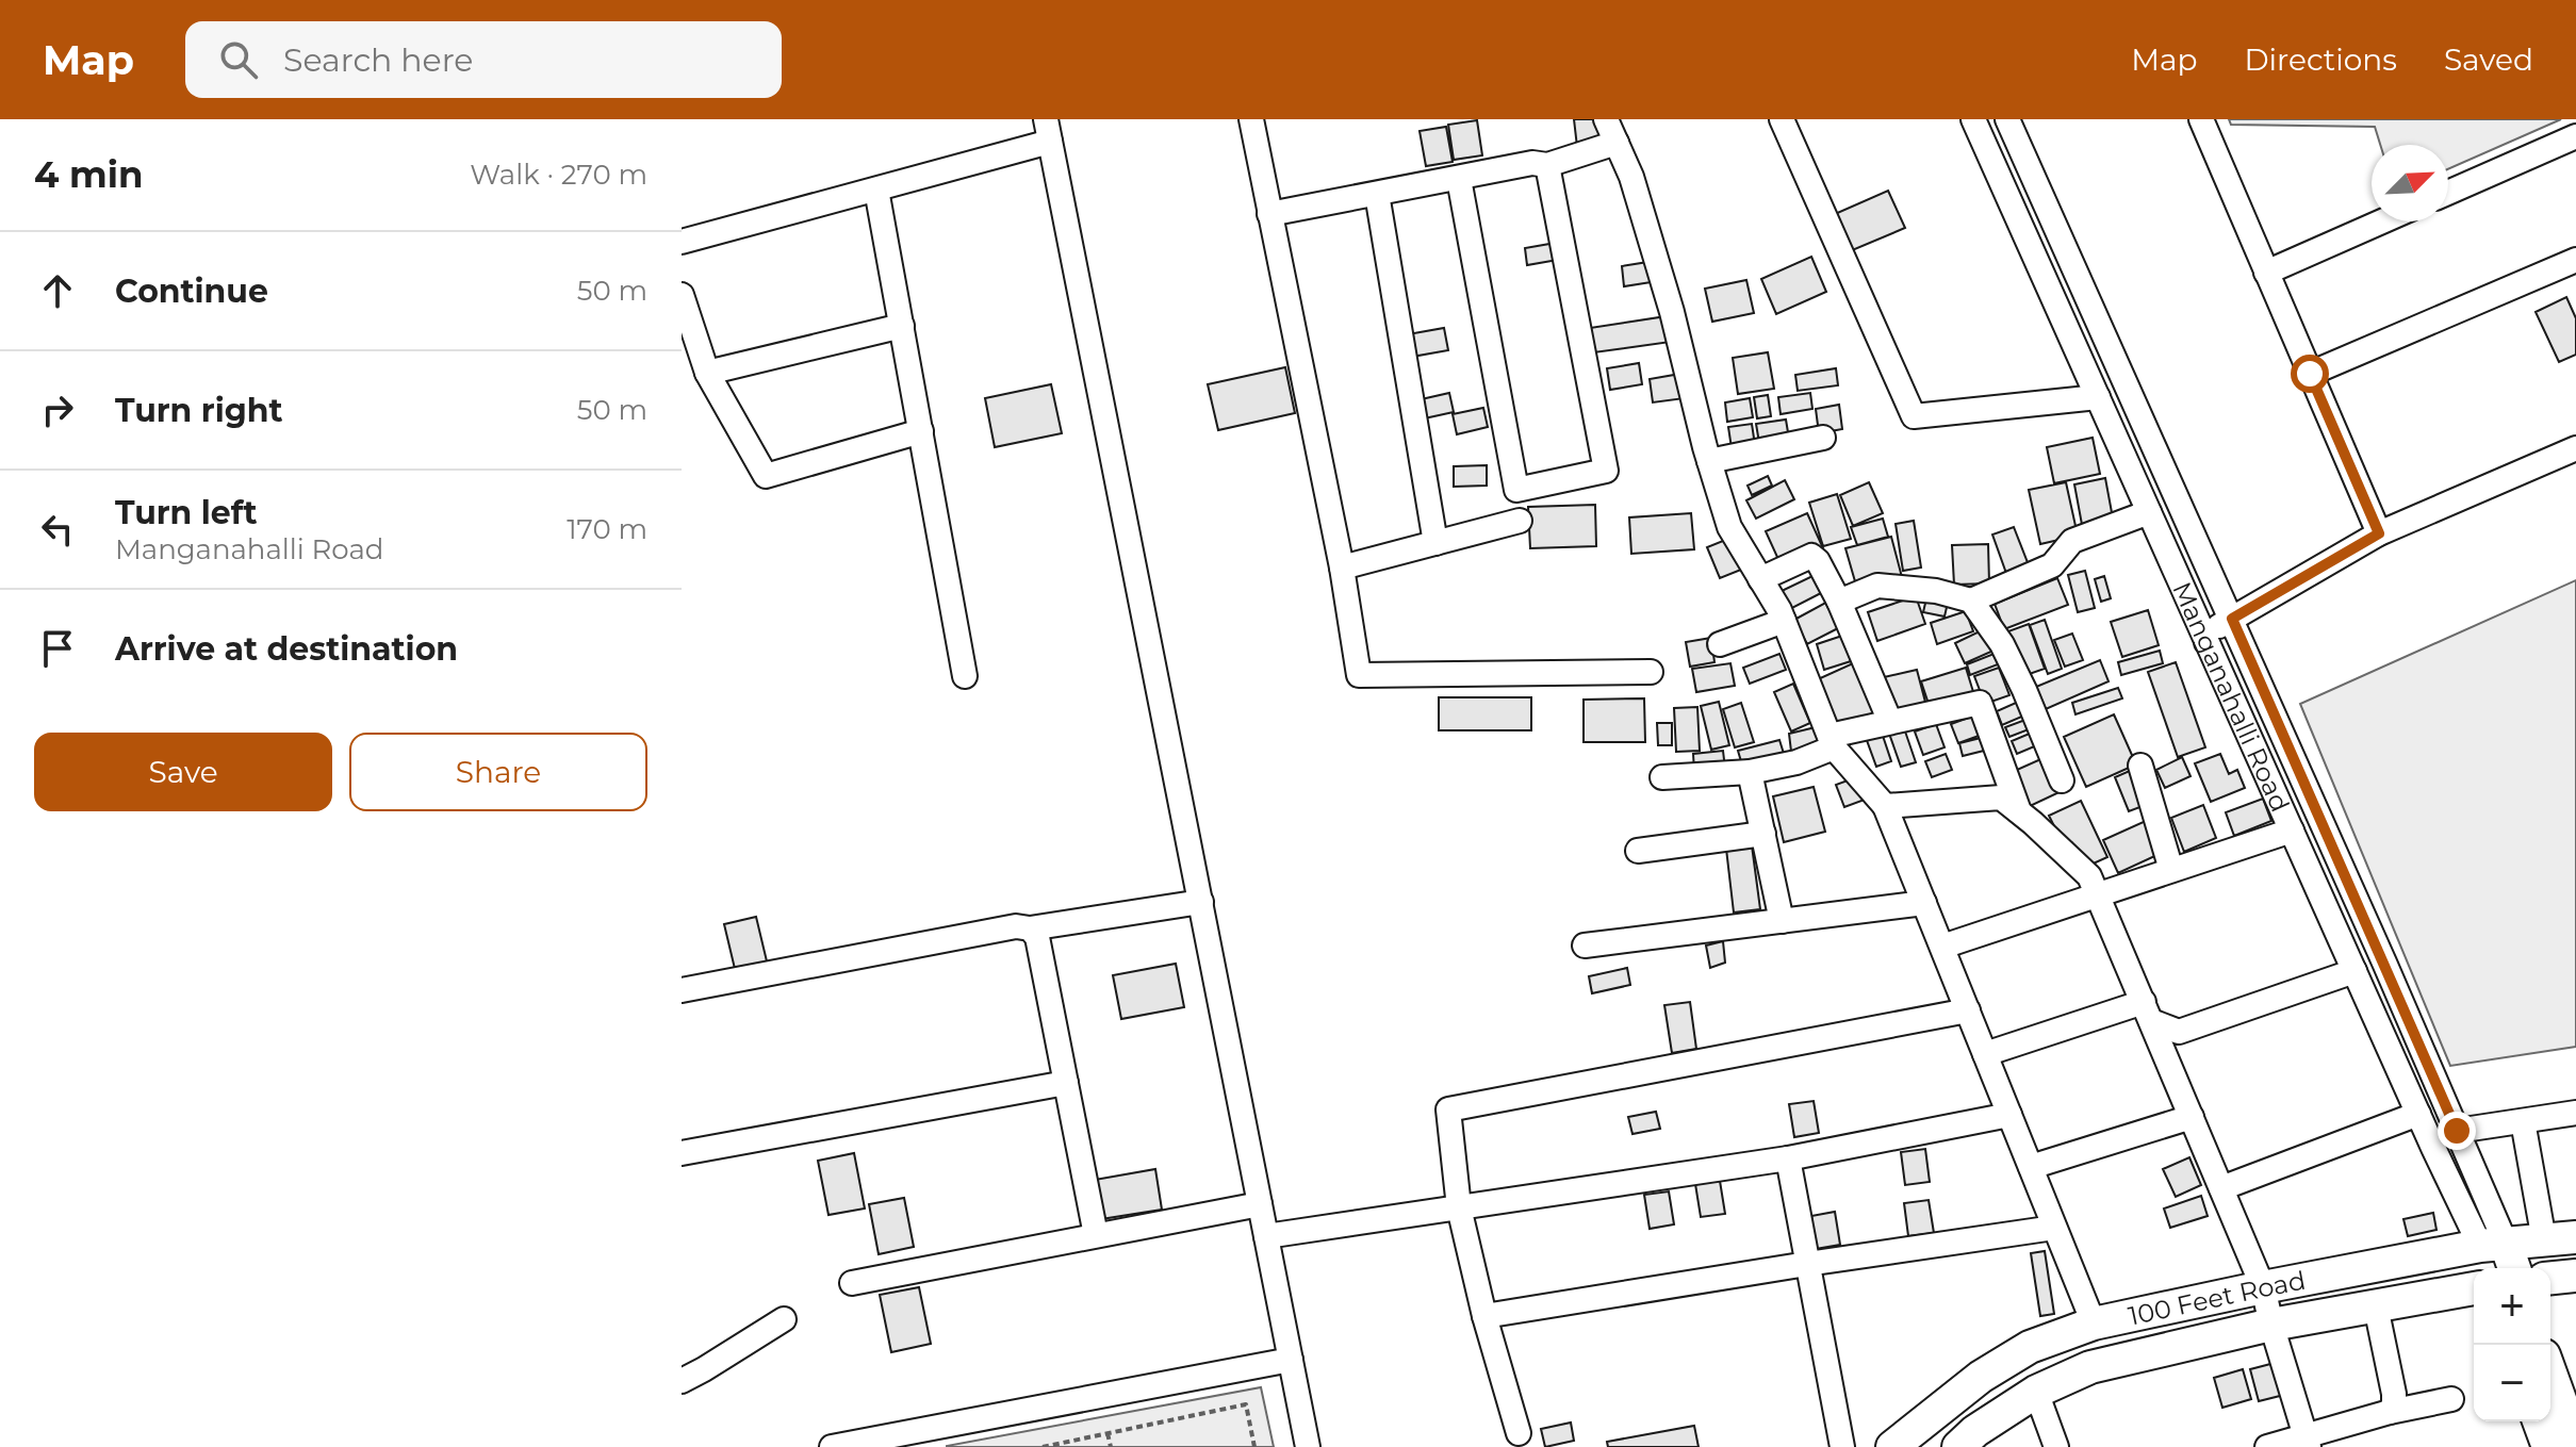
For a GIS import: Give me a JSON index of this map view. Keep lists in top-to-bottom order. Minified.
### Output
{"streets":{"main road":["Manganahalli Road","100 Feet Road"]},"crossings":[["Manganahalli Road","100 Feet Road"]],"north":"top right","page":{"header":"Map","search":"Search here","nav":["Map","Directions","Saved"],"heading":["4 min","Walk · 270 m"],"list":[["Continue","50 m"],["Turn right","50 m"],["Turn left","Manganahalli Road","170 m"],"Arrive at destination"],"buttons":["Save","Share"],"map_buttons":["+","−"]}}
